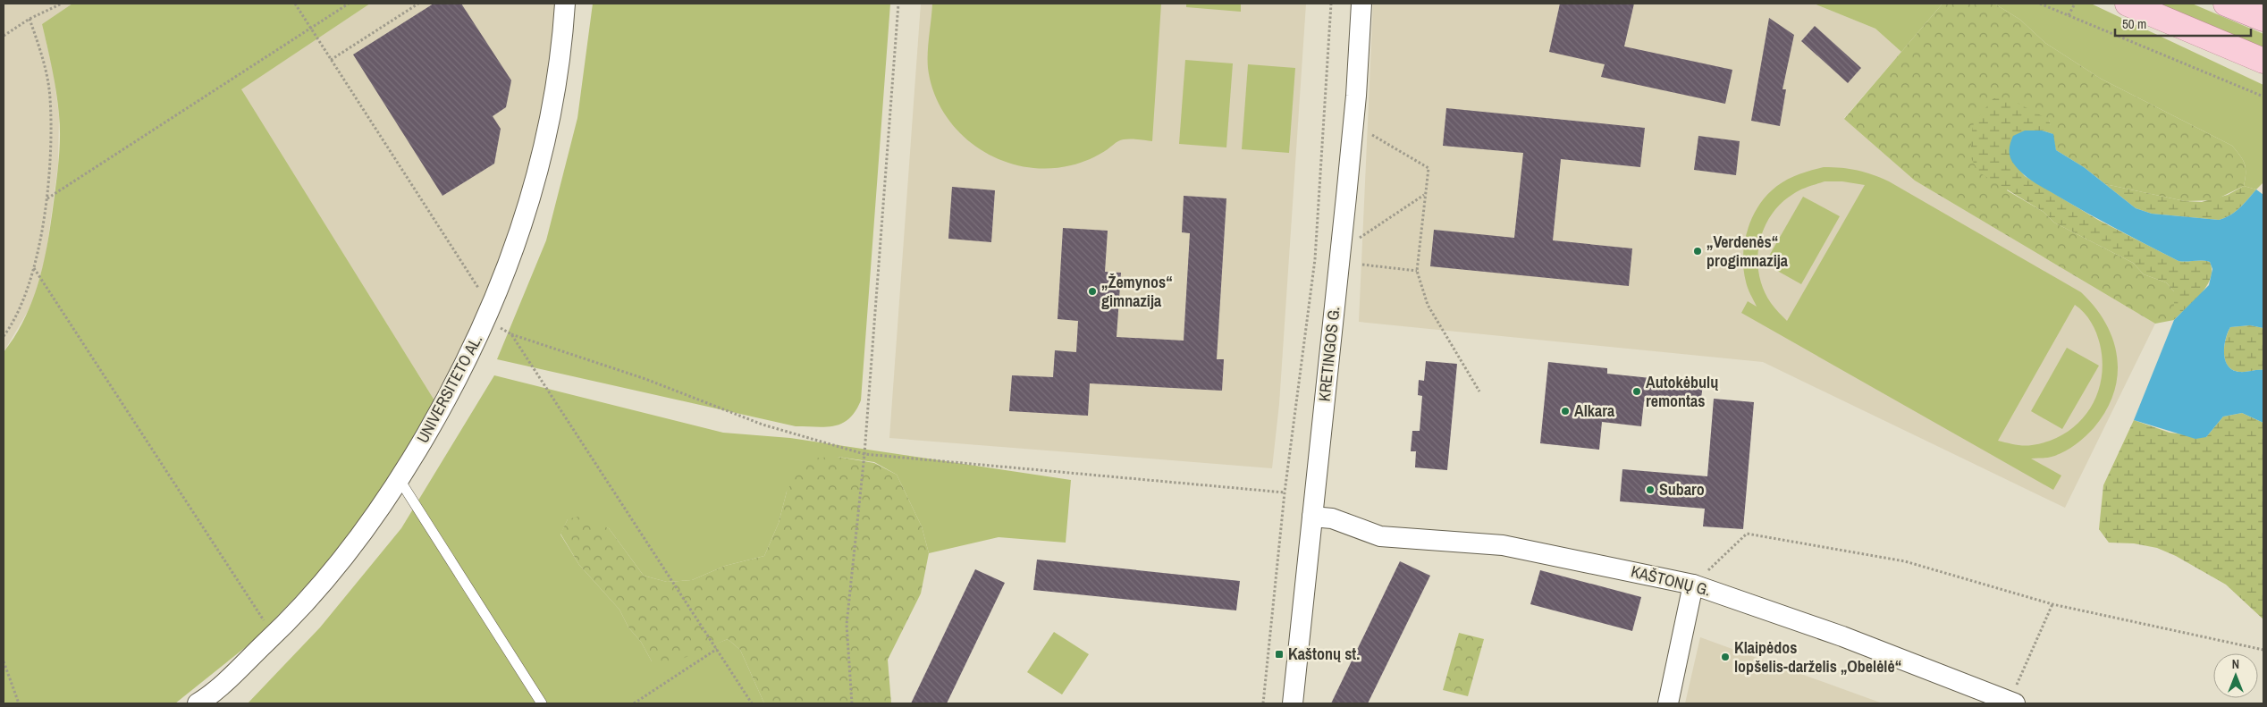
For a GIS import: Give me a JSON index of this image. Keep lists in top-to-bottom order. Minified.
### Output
{"streets":{"street":["KRETINGOS G.","UNIVERSITETO AL.","KAŠTONŲ G."]},"crossings":[["KRETINGOS G.","KAŠTONŲ G."]],"places":{"other":["„Verdenės“ progimnazija","„Žemynos“ gimnazija","Autokėbulų remontas","Alkara","Subaro","Klaipėdos lopšelis-darželis „Obelėlė“"],"transit":["Kaštonų st."]},"scale_bar":"50 m","north":"top"}
